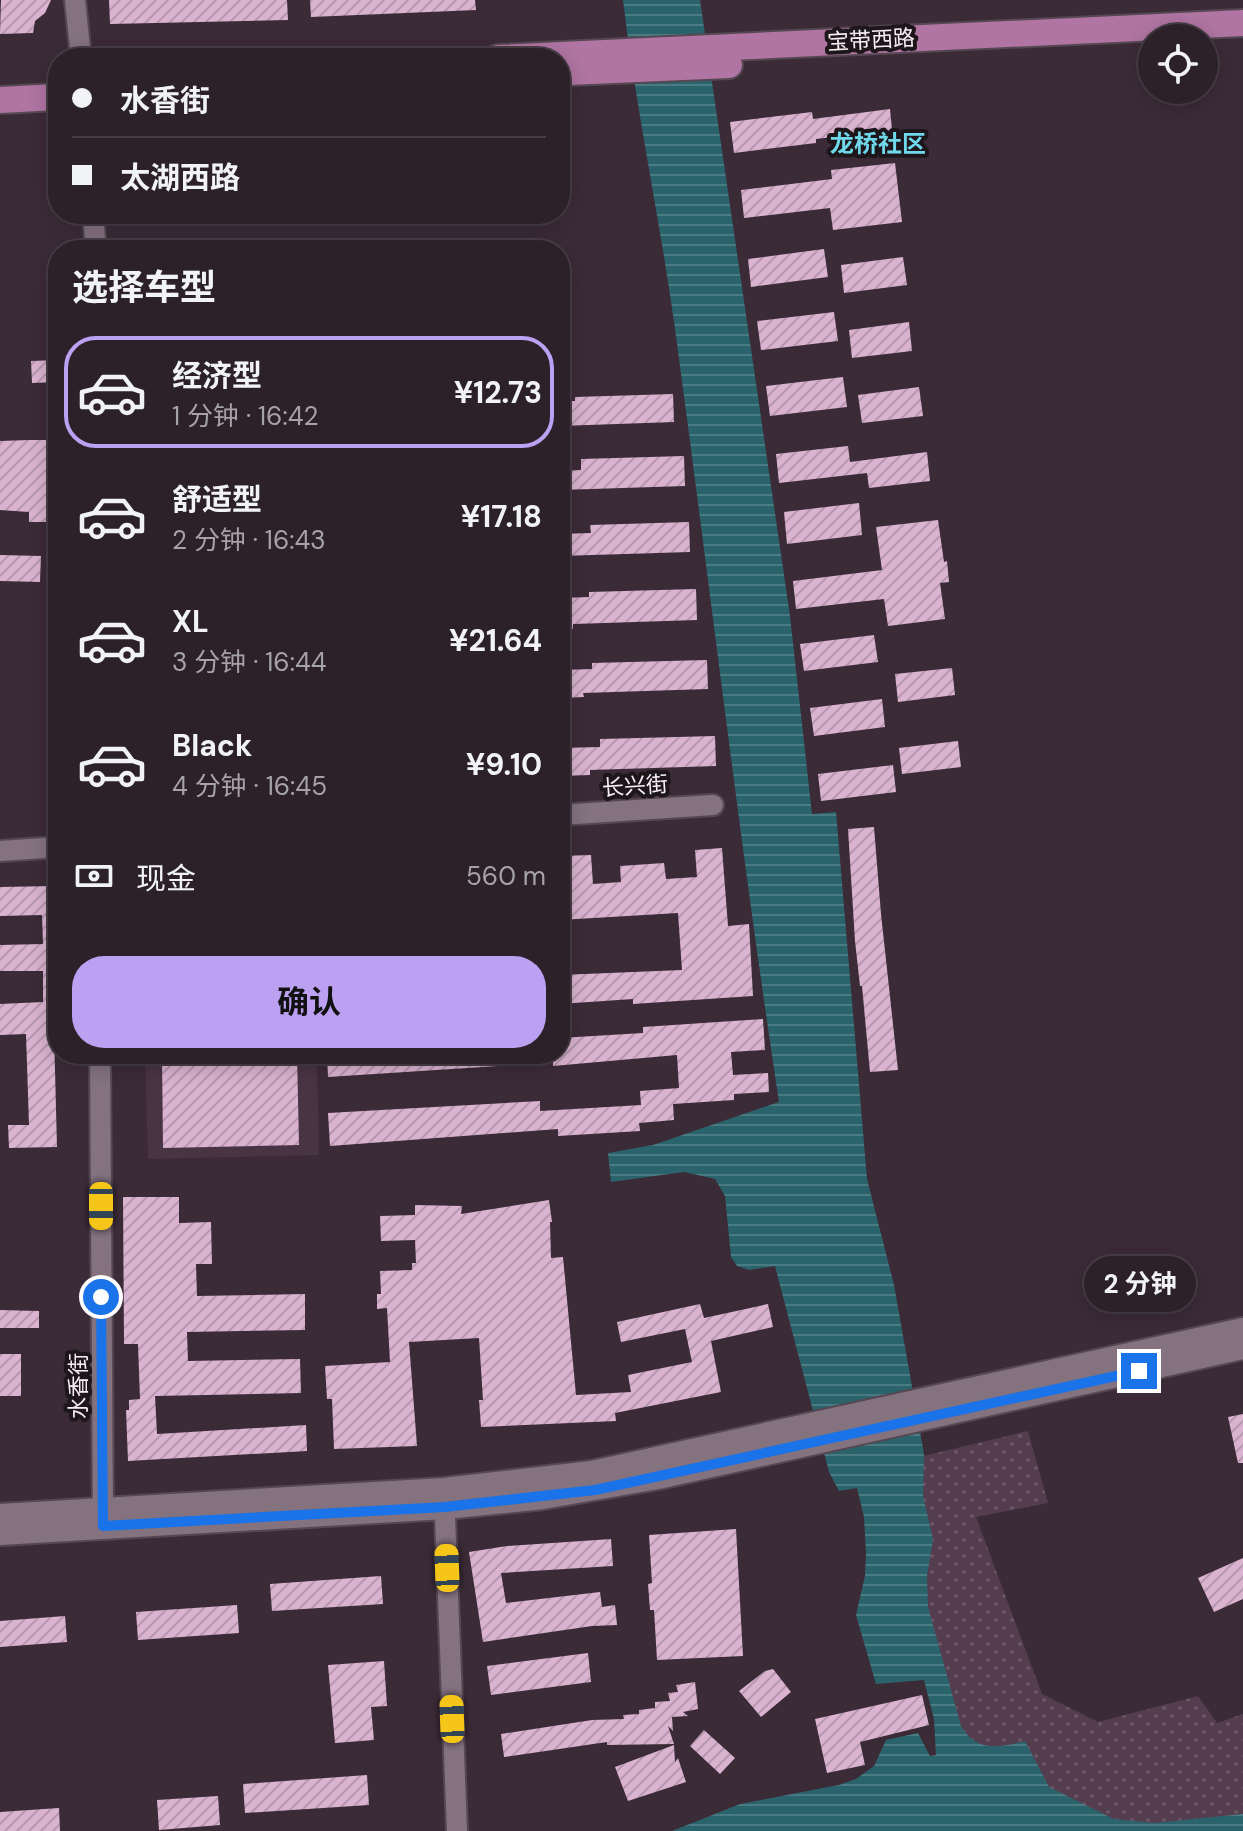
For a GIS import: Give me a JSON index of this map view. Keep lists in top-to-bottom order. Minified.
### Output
{"streets":{"main road":["宝带西路"],"street":["长兴街","水香街"]},"districts":["龙桥社区"],"page":{"banner":["水香街","太湖西路"],"heading":"选择车型","list":[{"name":"经济型","note":"1 分钟 · 16:42","value":"¥12.73"},{"name":"舒适型","note":"2 分钟 · 16:43","value":"¥17.18"},{"name":"XL","note":"3 分钟 · 16:44","value":"¥21.64"},{"name":"Black","note":"4 分钟 · 16:45","value":"¥9.10"}],"pay":["现金","560 m"],"buttons":"确认","bubble":"2 分钟"}}
